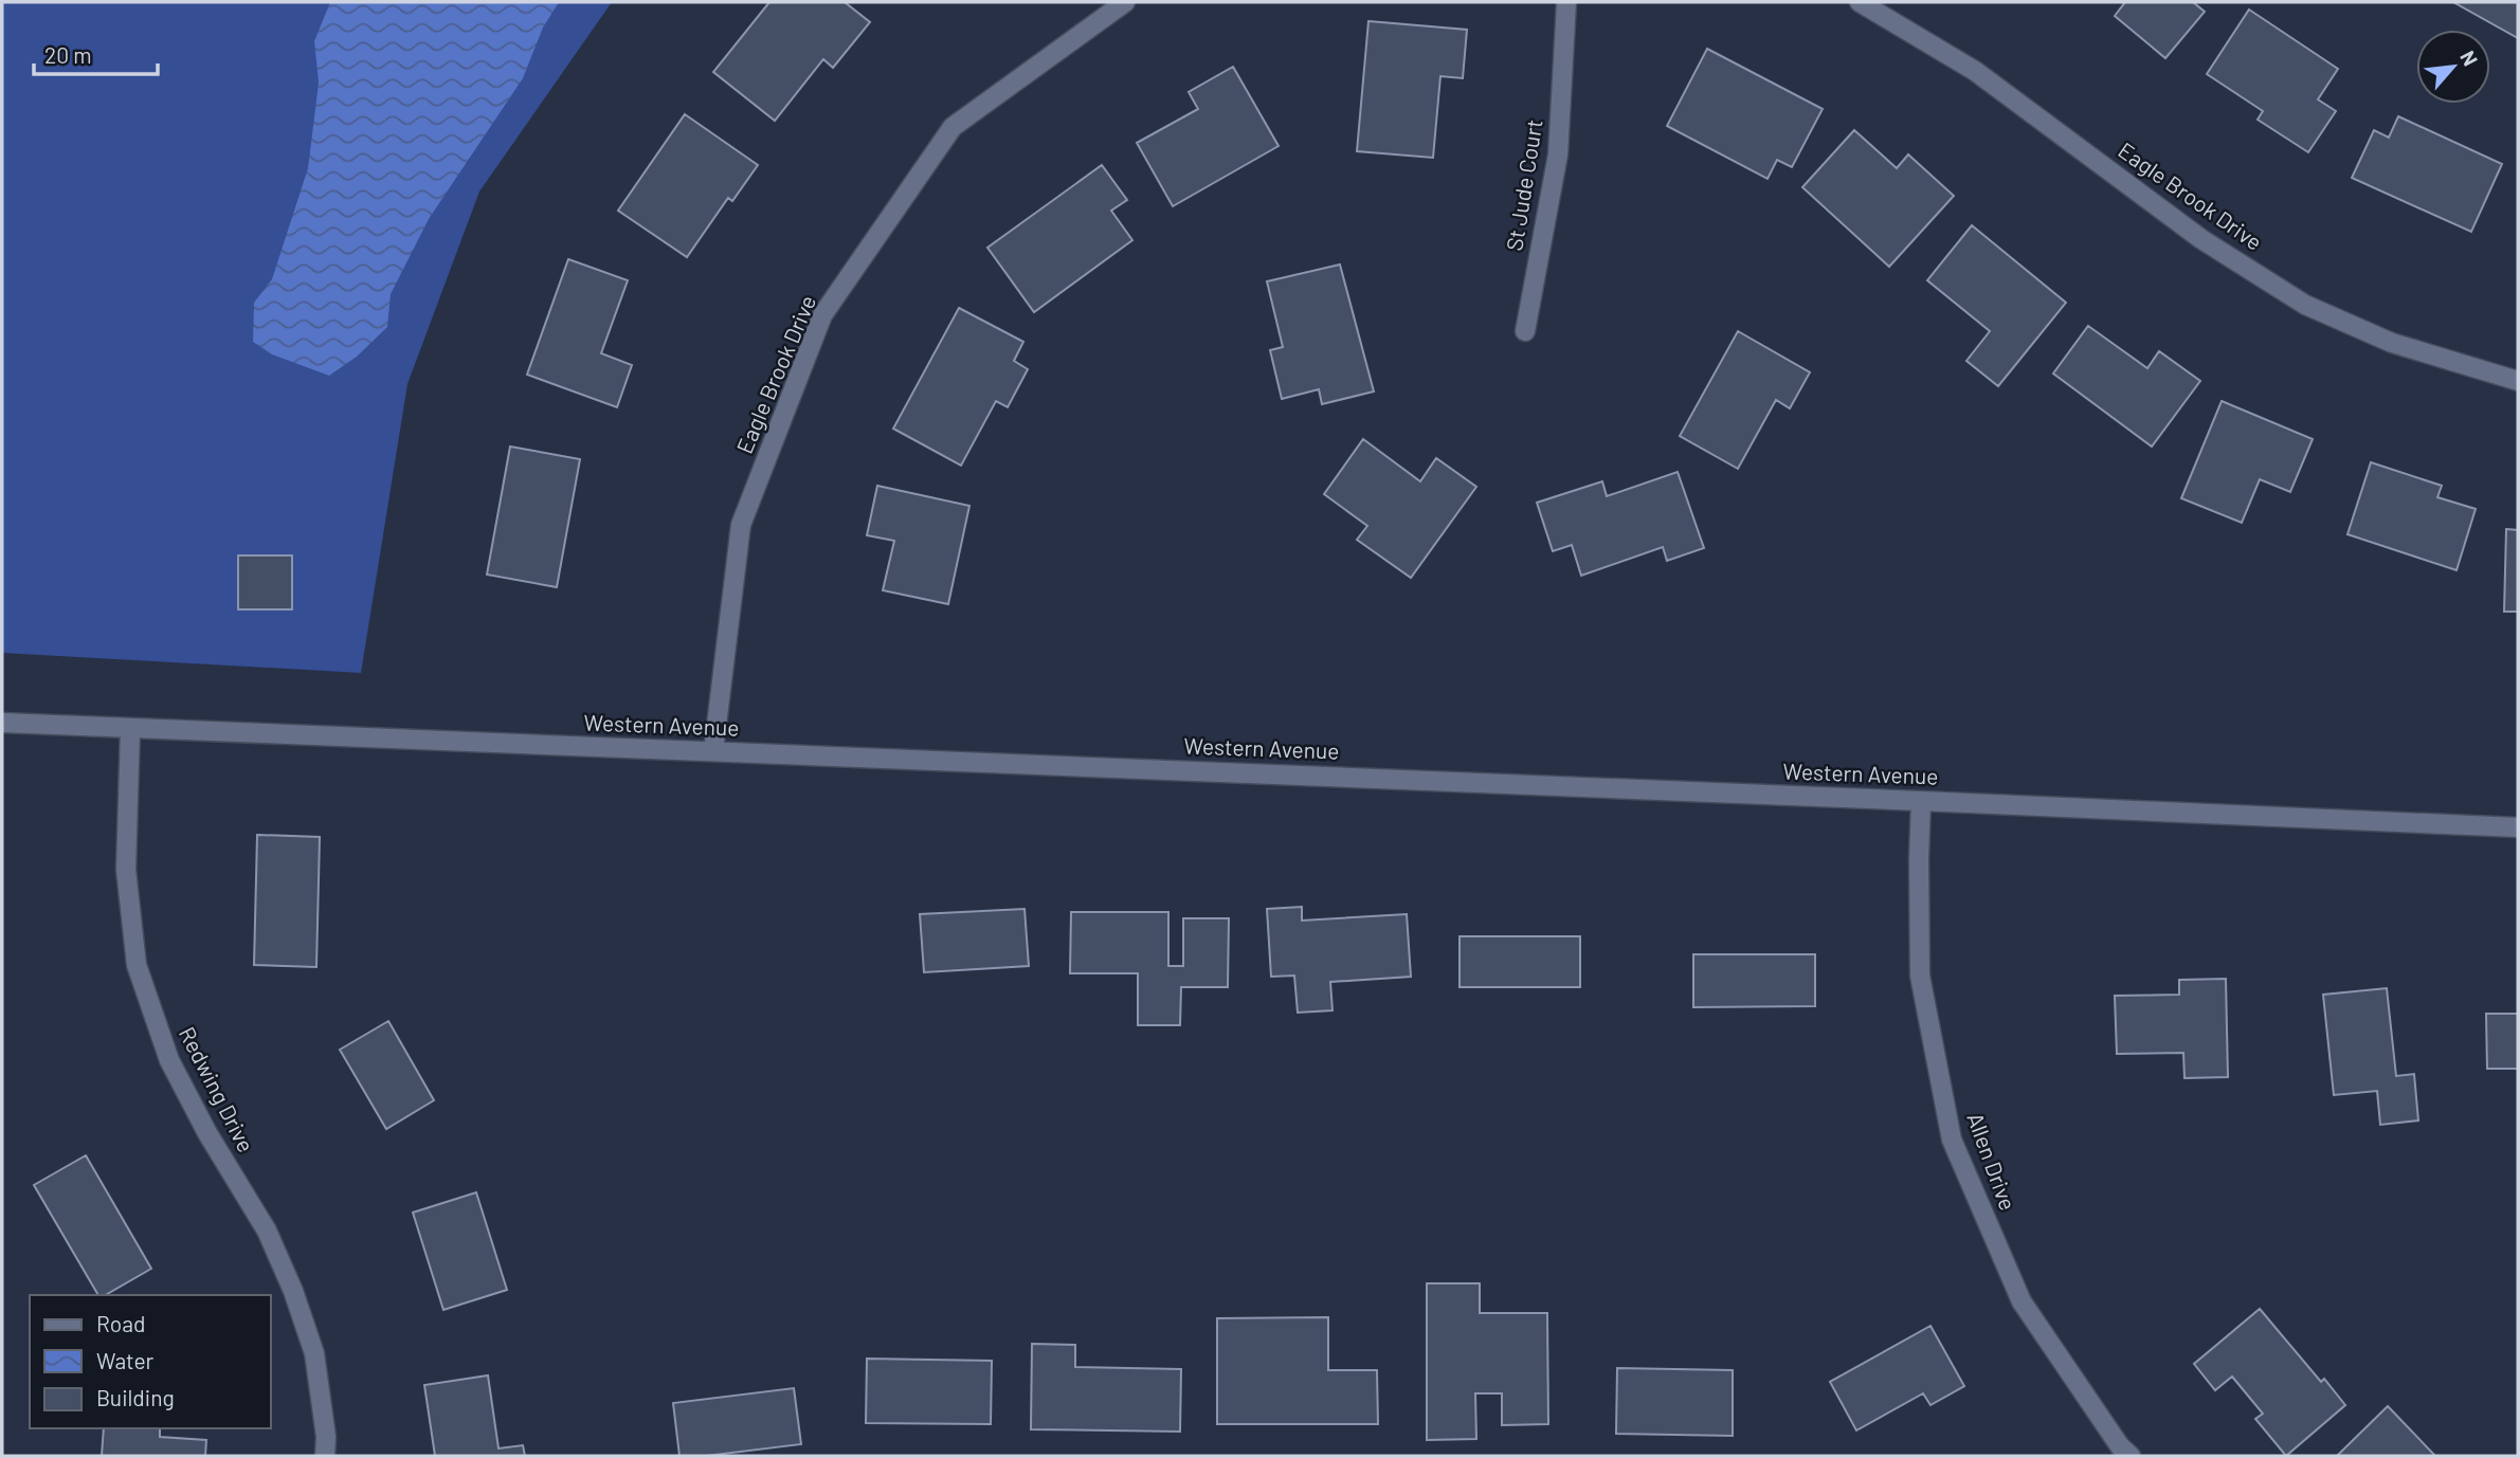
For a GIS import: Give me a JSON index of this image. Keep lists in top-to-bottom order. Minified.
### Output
{"streets":{"street":["St Jude Court","Eagle Brook Drive","Western Avenue","Redwing Drive","Allen Drive"]},"crossings":[["Eagle Brook Drive","Western Avenue"],["Western Avenue","Redwing Drive"],["Western Avenue","Allen Drive"]],"legend":["Road","Water","Building"],"scale_bar":"20 m","north":"top right"}
